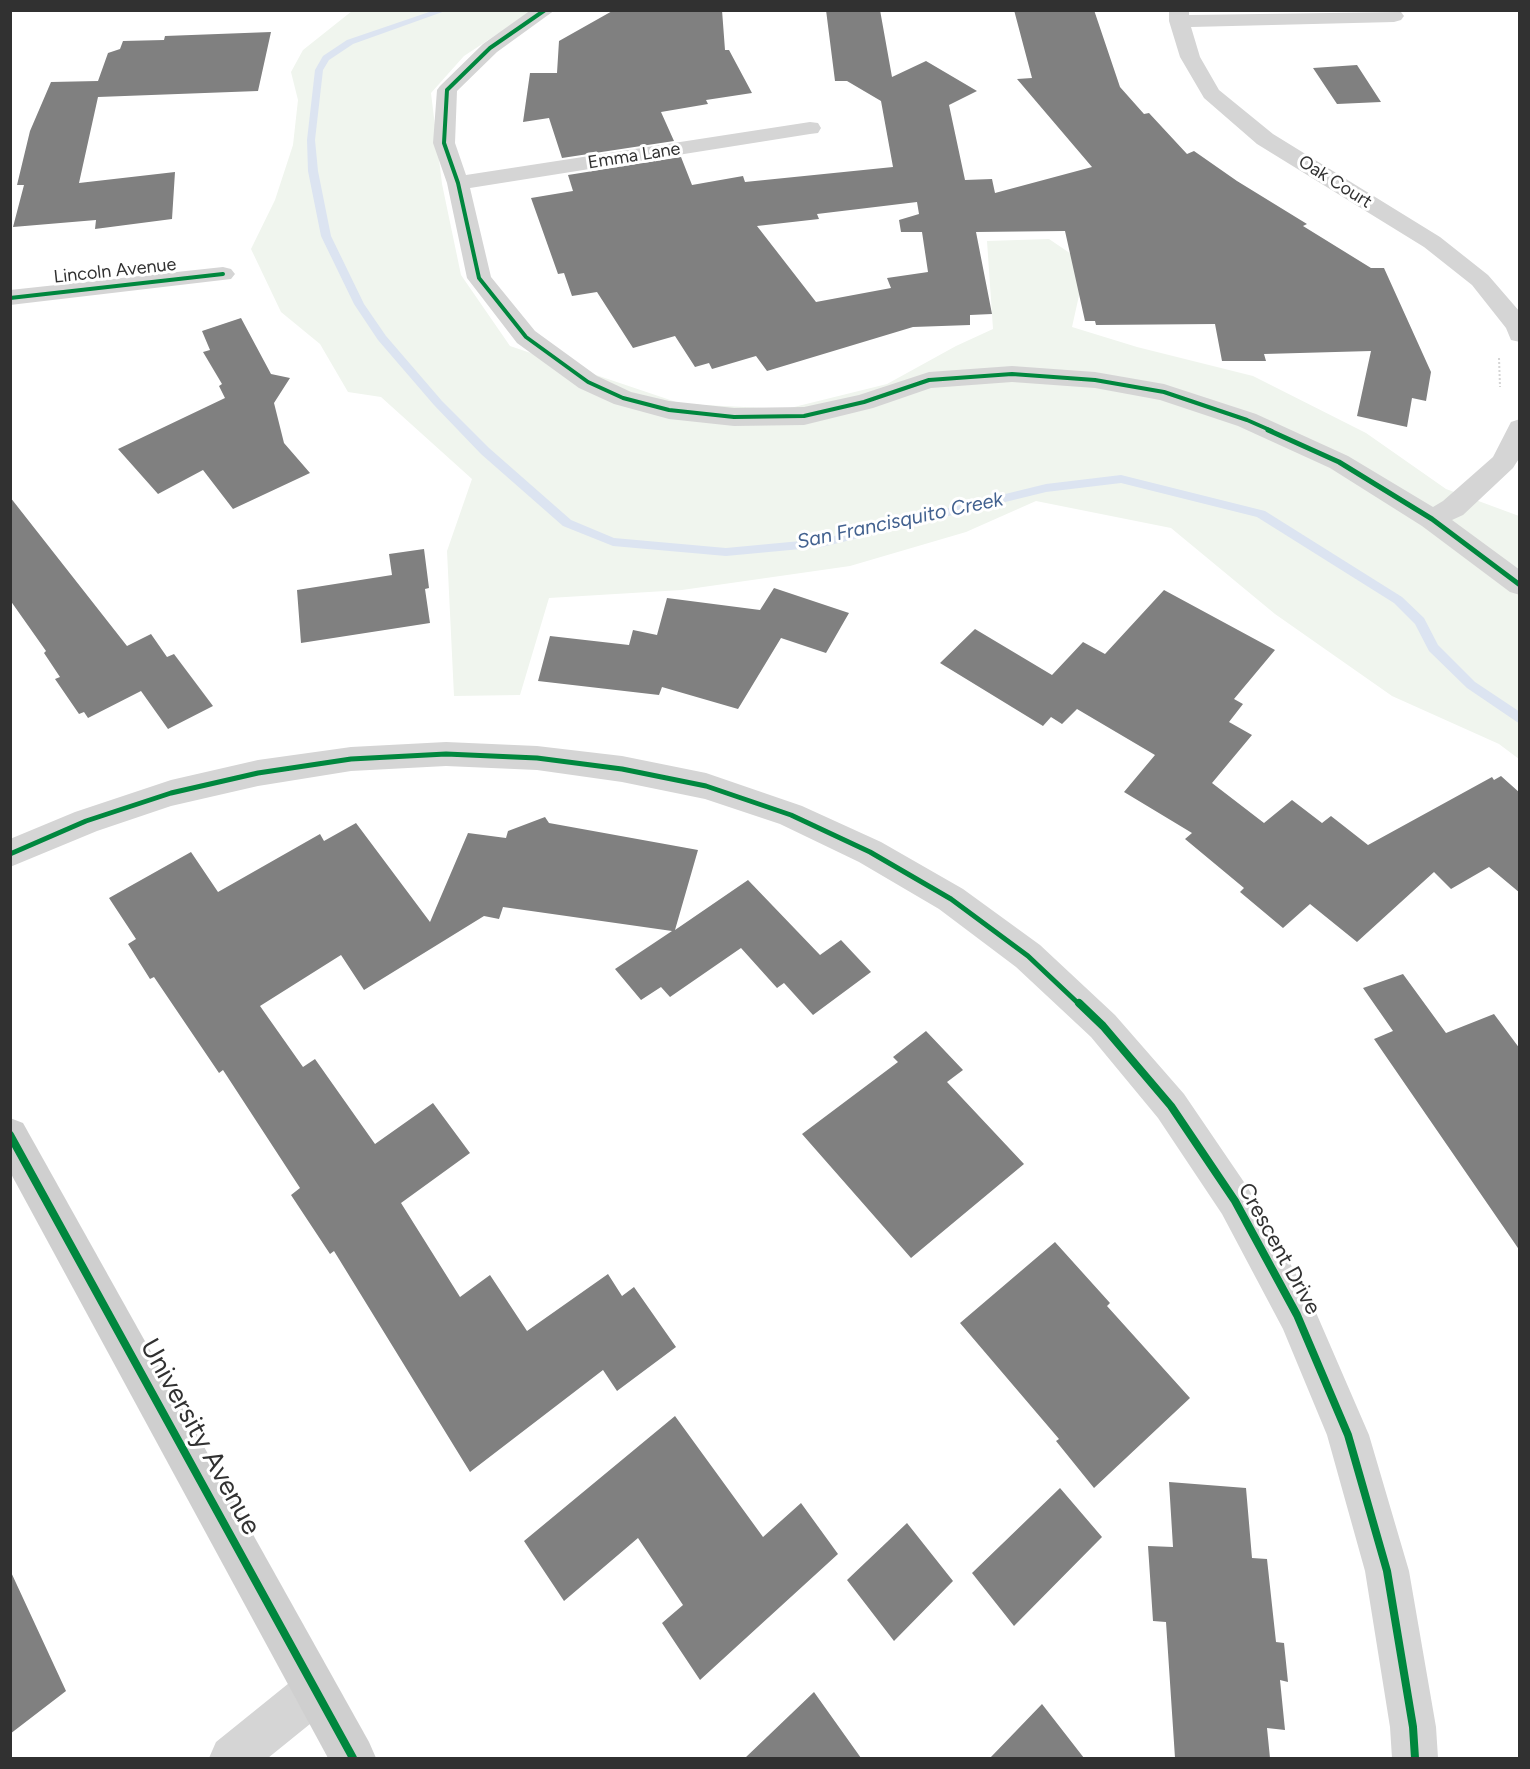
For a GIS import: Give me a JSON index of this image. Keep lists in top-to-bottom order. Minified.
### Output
{"streets":{"main road":["University Avenue"],"street":["Emma Lane","Oak Court","Lincoln Avenue","Crescent Drive"]},"water":["San Francisquito Creek"]}
